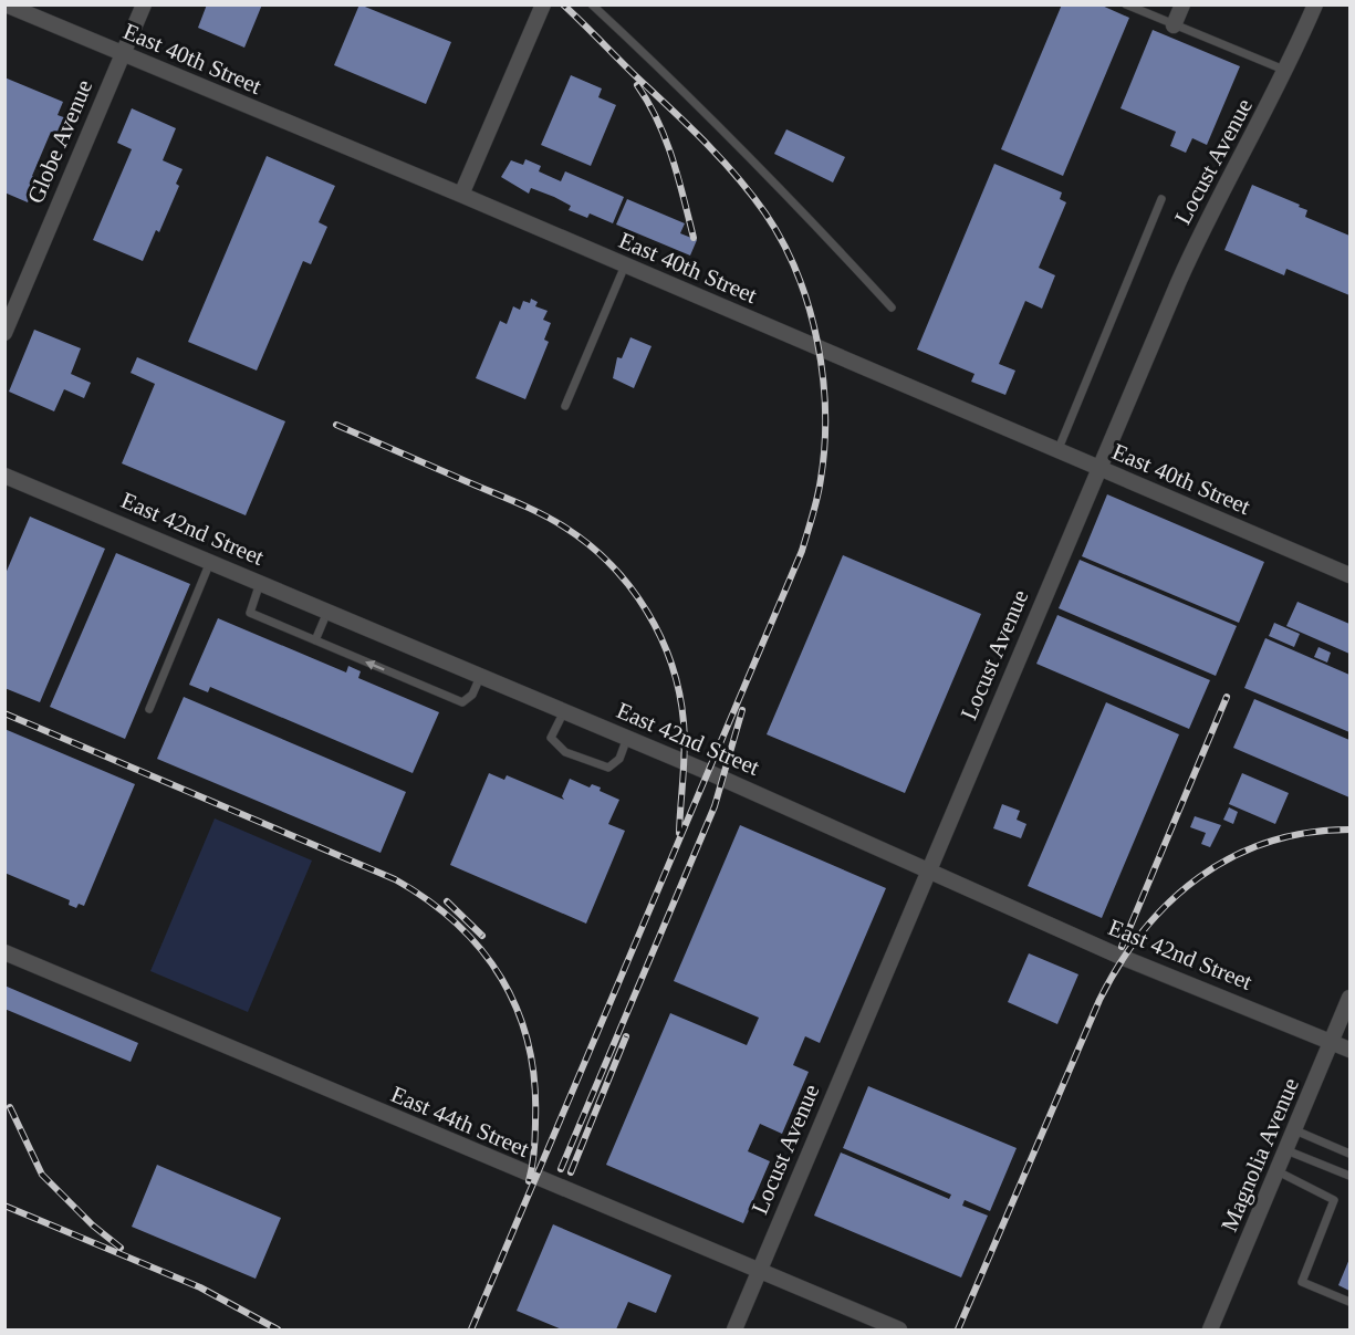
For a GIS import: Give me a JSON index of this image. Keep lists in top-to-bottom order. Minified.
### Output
{"streets":{"street":["East 40th Street","Globe Avenue","Locust Avenue","East 42nd Street","East 44th Street","Magnolia Avenue"]},"crossings":[["East 40th Street","Globe Avenue"],["East 40th Street","Locust Avenue"],["Locust Avenue","East 42nd Street"],["Locust Avenue","East 44th Street"],["East 42nd Street","Magnolia Avenue"]]}
